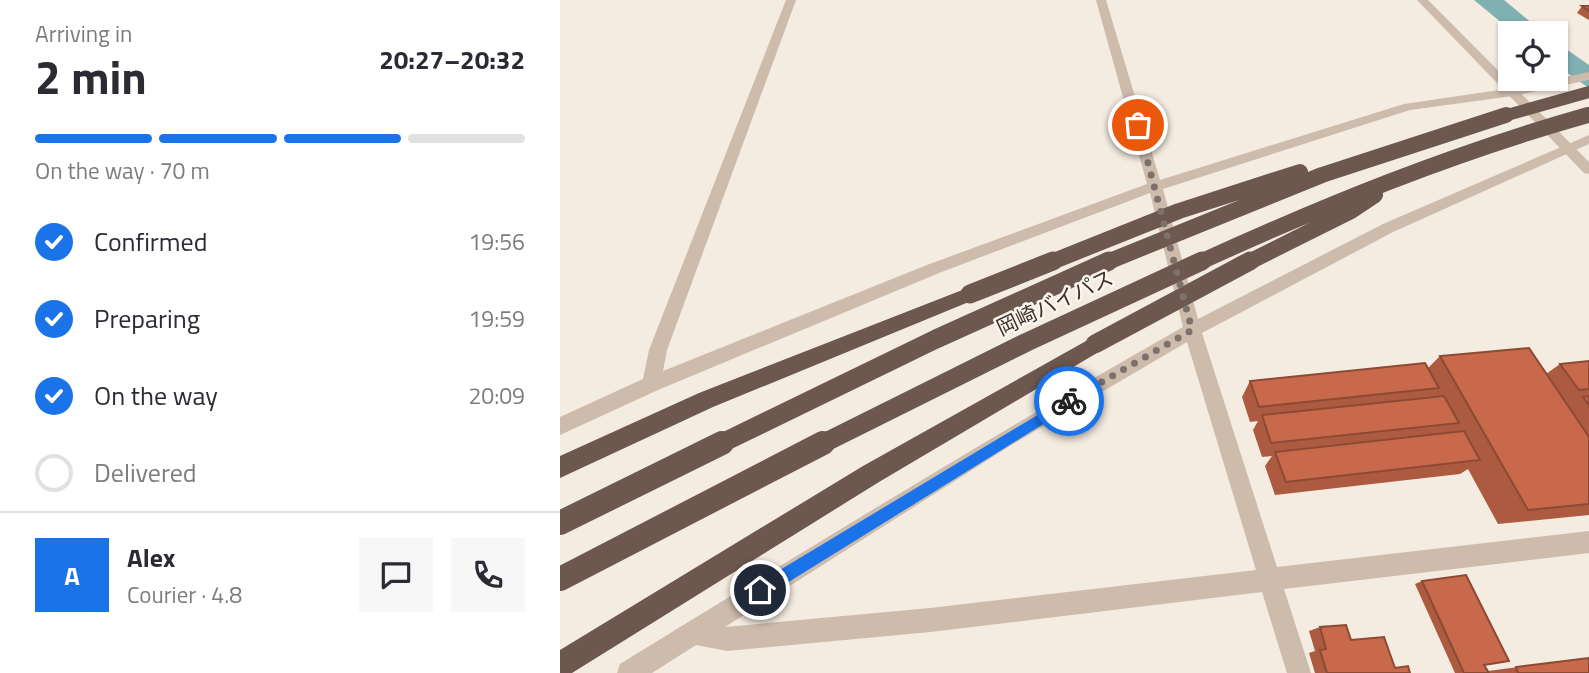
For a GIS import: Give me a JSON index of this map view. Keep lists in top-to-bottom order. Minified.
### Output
{"streets":{"highway":["岡崎バイパス"]},"page":{"heading":["2 min","Arriving in","20:27–20:32"],"panel":["Alex","Courier · 4.8"],"bar":"On the way · 70 m","list":[["Confirmed","19:56"],["Preparing","19:59"],["On the way","20:09"],"Delivered"],"round":"A"}}
